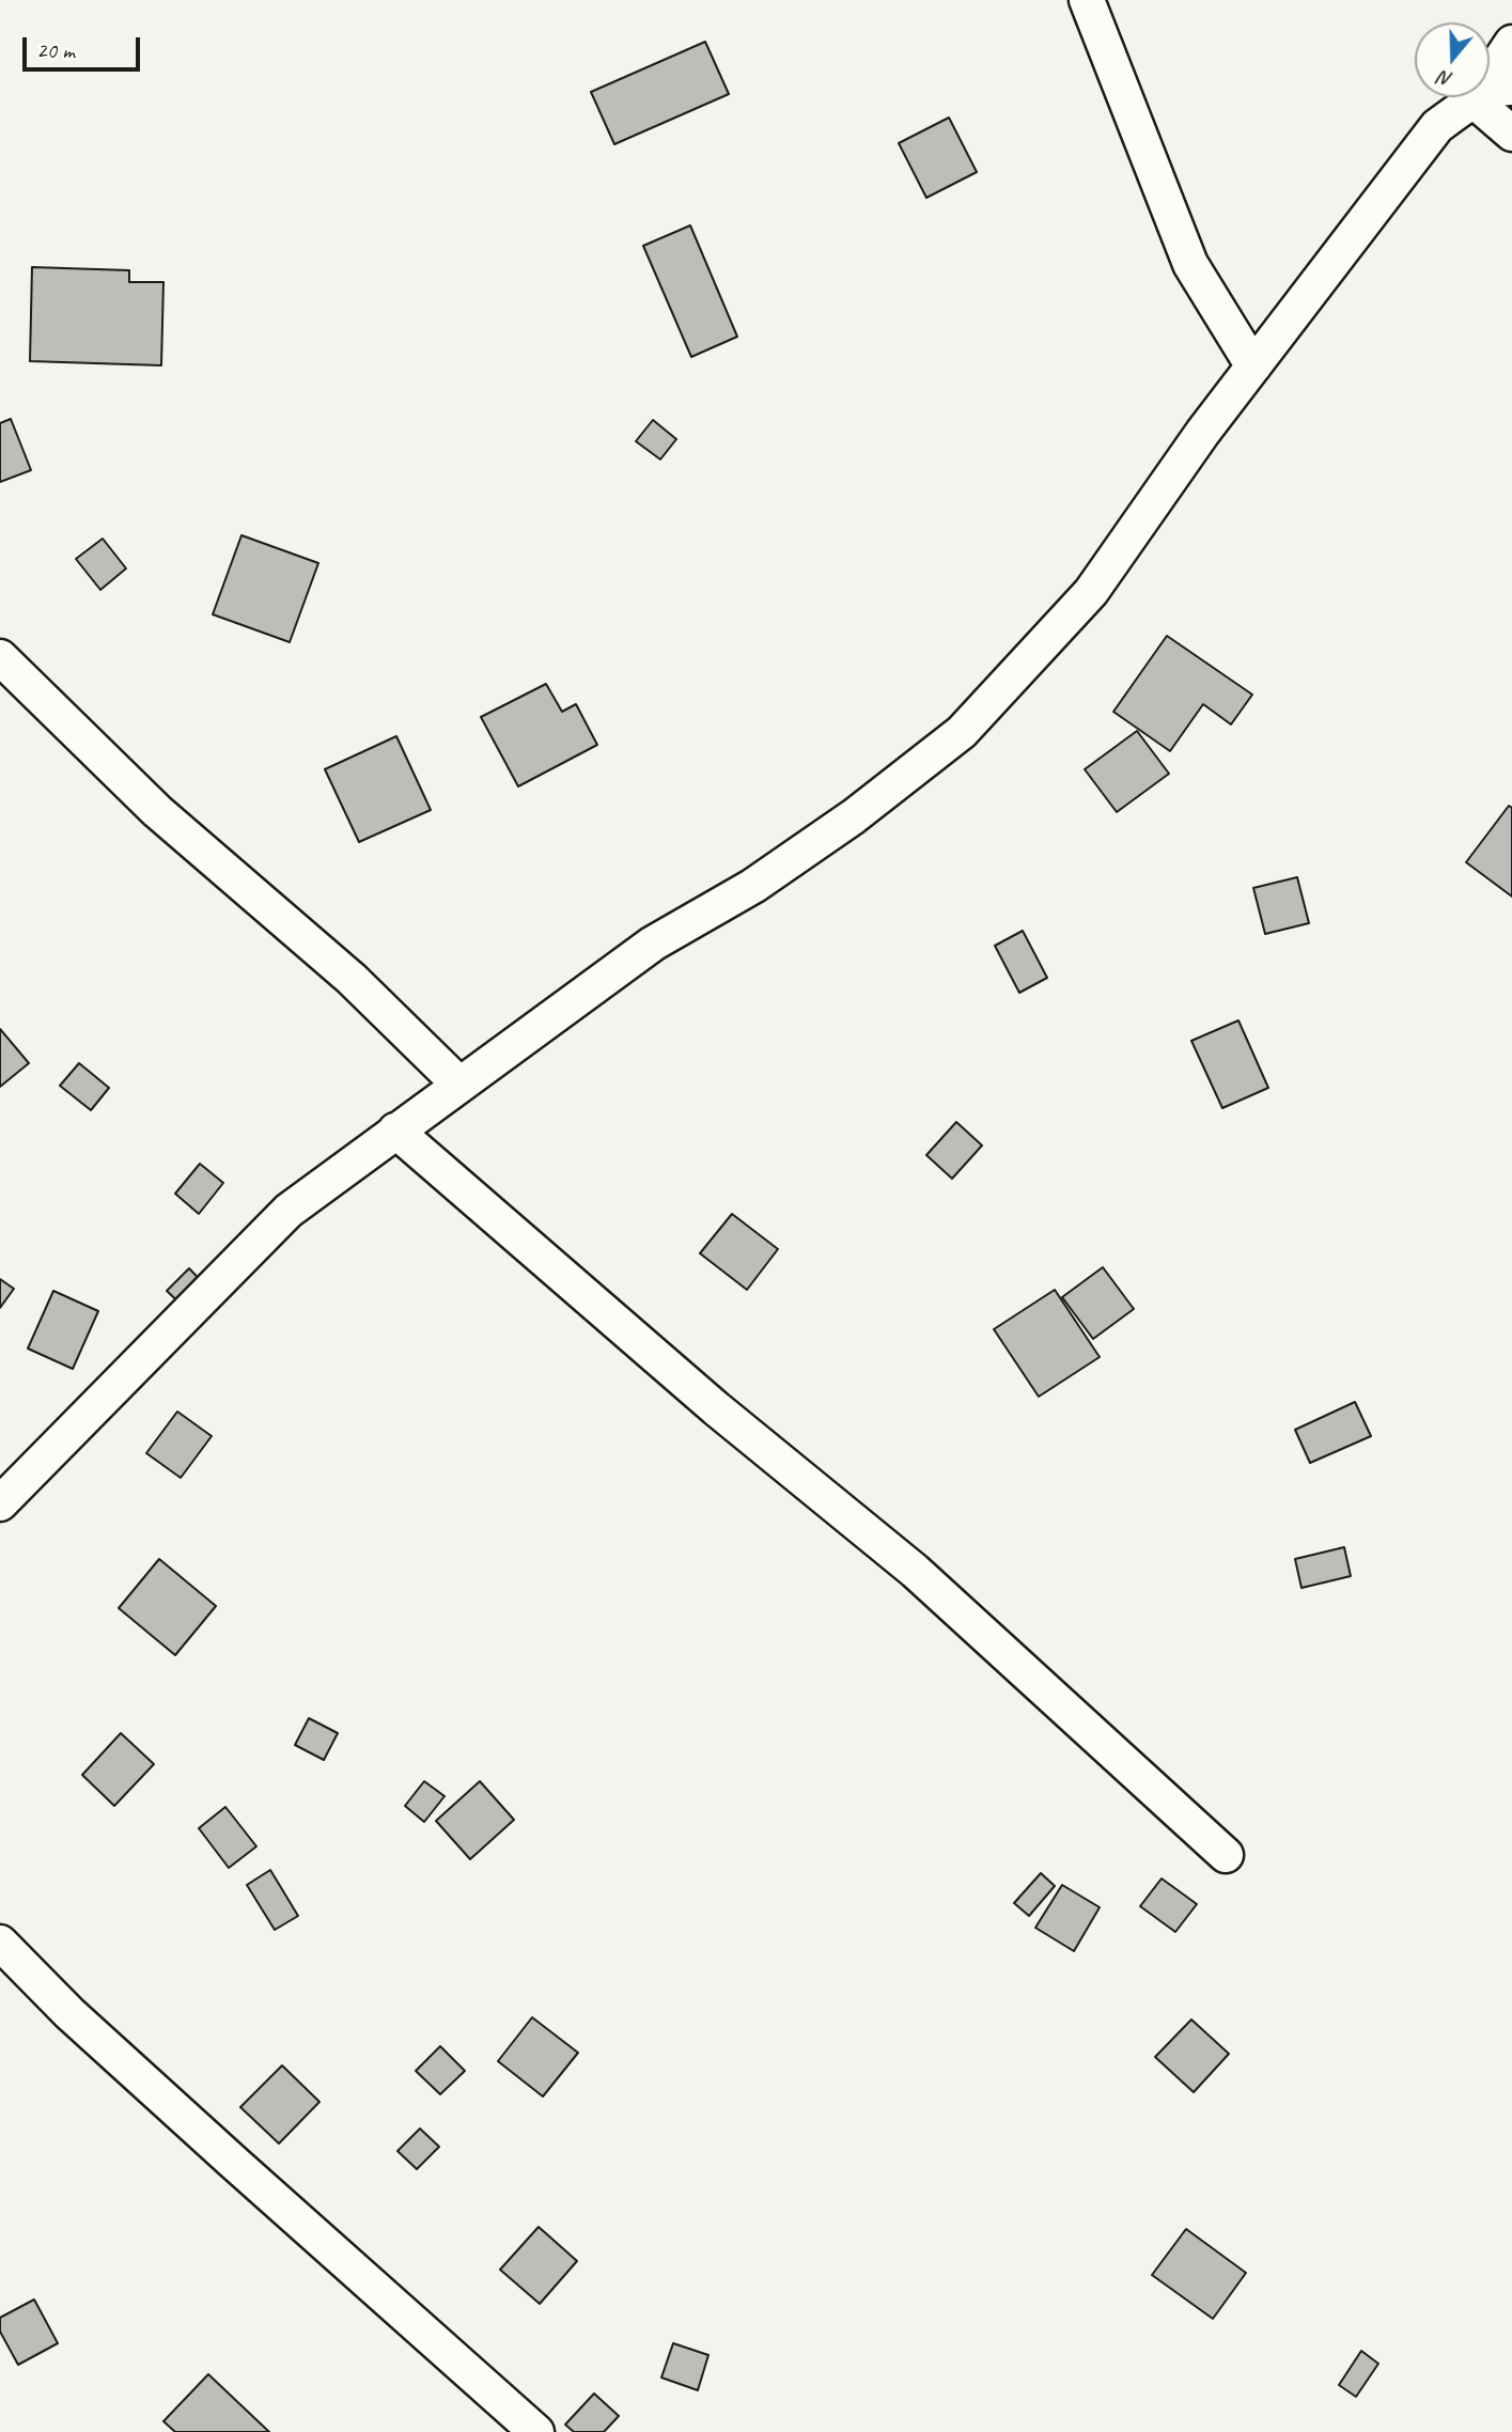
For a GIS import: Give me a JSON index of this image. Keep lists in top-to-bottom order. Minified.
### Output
{"scale_bar":"20 m","north":"bottom"}
